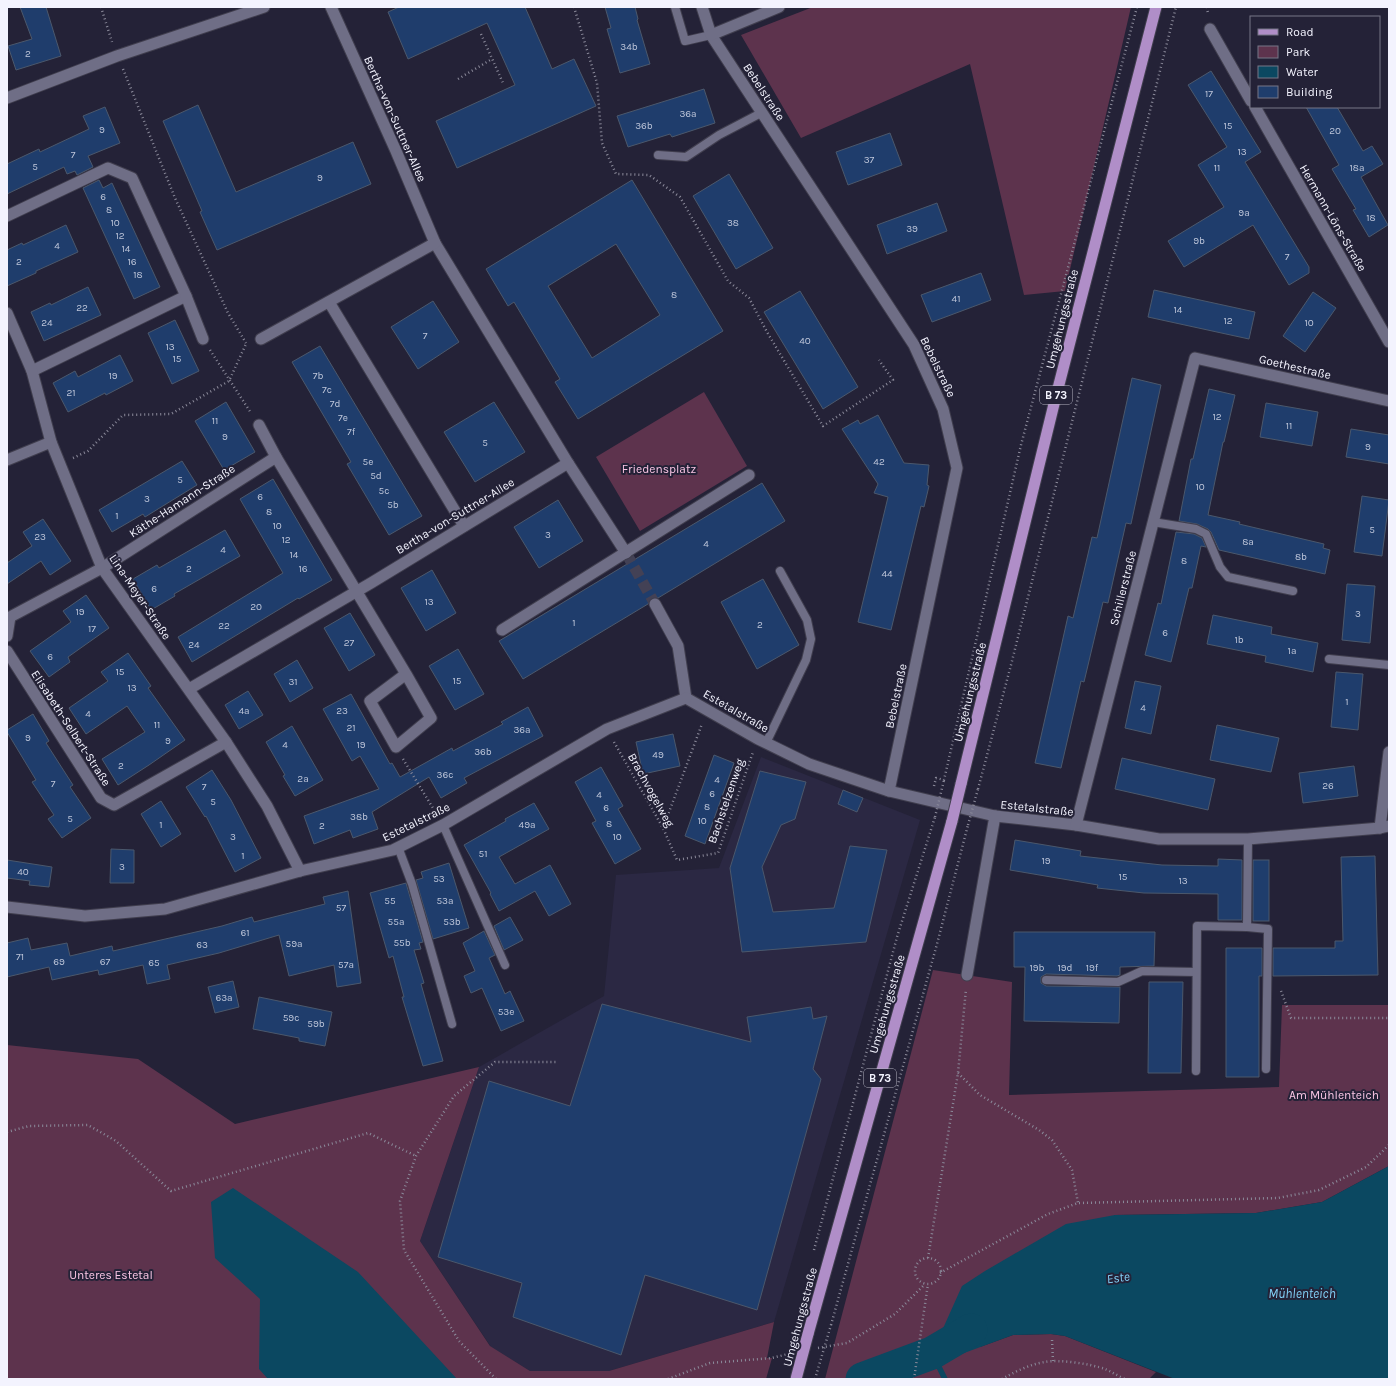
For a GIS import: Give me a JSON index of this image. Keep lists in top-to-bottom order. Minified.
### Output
{"streets":{"main road":["Umgehungsstraße","B 73"],"street":["Bebelstraße","Bertha-von-Suttner-Allee","Hermann-Löns-Straße","Goethestraße","Käthe-Hamann-Straße","Schillerstraße","Lina-Meyer-Straße","Estetalstraße","Elisabeth-Selbert-Straße"],"path":["Brachvogelweg","Bachstelzenweg"]},"crossings":[["Bebelstraße","Estetalstraße"],["Goethestraße","Schillerstraße"],["Käthe-Hamann-Straße","Lina-Meyer-Straße"],["Schillerstraße","Estetalstraße"],["Lina-Meyer-Straße","Estetalstraße"],["Lina-Meyer-Straße","Elisabeth-Selbert-Straße"],["Estetalstraße","Brachvogelweg"],["Estetalstraße","Bachstelzenweg"],["Brachvogelweg","Bachstelzenweg"]],"water":["Este","Mühlenteich"],"parks":["Friedensplatz","Am Mühlenteich","Unteres Estetal"],"house_numbers":["34b","2","17","36a","36b","15","9","20","13","7","37","5","11","18a","9","6","8","9a","18","10","38","39","12","9b","4","14","7","2","16","18","8","41","22","14","12","24","10","7","40","13","15","19","7b","7c","21","7d","12","7e","11","11","7f","9","5","9","5e","42","5d","5","10","5c","6","3","5b","8","1","10","5","3","23","12","8a","4","4","14","8b","8","2","16","44","6","13","20","19","3","1","2","22","17","6","1b","27","24","1a","6","15","15","31","13","1","4","4a","23","4","11","21","36a","9","9","4","19","36b","49","2","36c","2a","4","7","26","7","6","4","5","8","6","38b","5","10","8","1","49a","2","3","10","51","1","19","3","40","15","53","13","55","53a","57","55a","53b","61","55b","59a","63","71","69","67","65","57a","19b","19d","19f","63a","53e","59c","59b"],"legend":["Road","Park","Water","Building"]}
